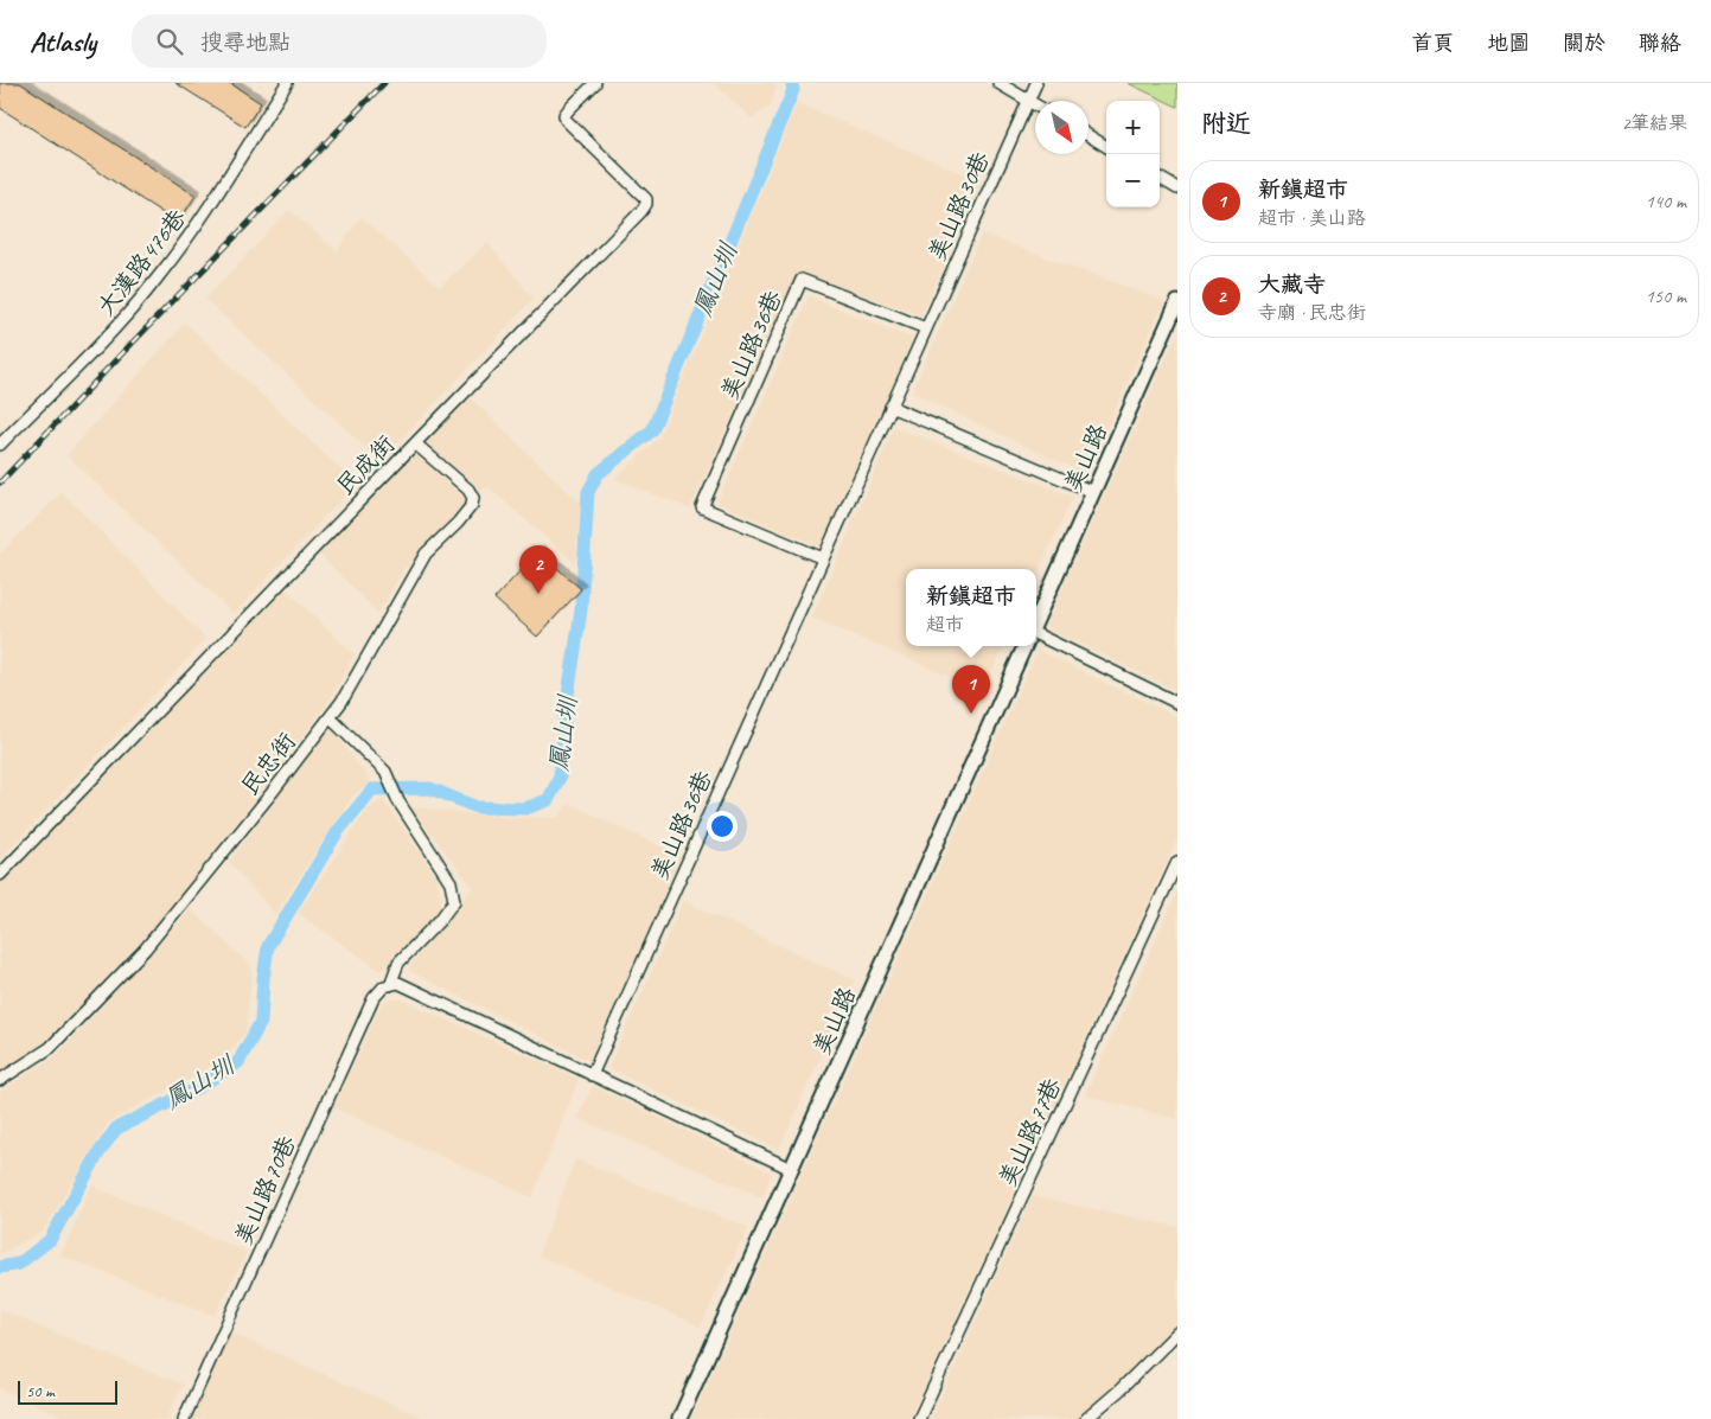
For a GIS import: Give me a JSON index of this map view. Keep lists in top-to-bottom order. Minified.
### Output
{"streets":{"street":["美山路30巷","大漢路476巷","美山路36巷","美山路","民成街","民忠街","美山路77巷","美山路70巷"]},"crossings":[["美山路30巷","美山路36巷"],["民成街","民忠街"],["民忠街","美山路70巷"]],"water":["鳳山圳"],"scale_bar":"50 m","north":"bottom right","page":{"header":"Atlasly","search":"搜尋地點","nav":["首頁","地圖","關於","聯絡"],"heading":["附近","2筆結果"],"map_buttons":["+","−"],"list":[{"mark":"1","name":"新鎮超市","note":"超市 · 美山路","value":"140 m"},{"mark":"2","name":"大藏寺","note":"寺廟 · 民忠街","value":"150 m"}],"pins":["2","1"],"popup":["新鎮超市","超市"],"scale":"50 m"}}
